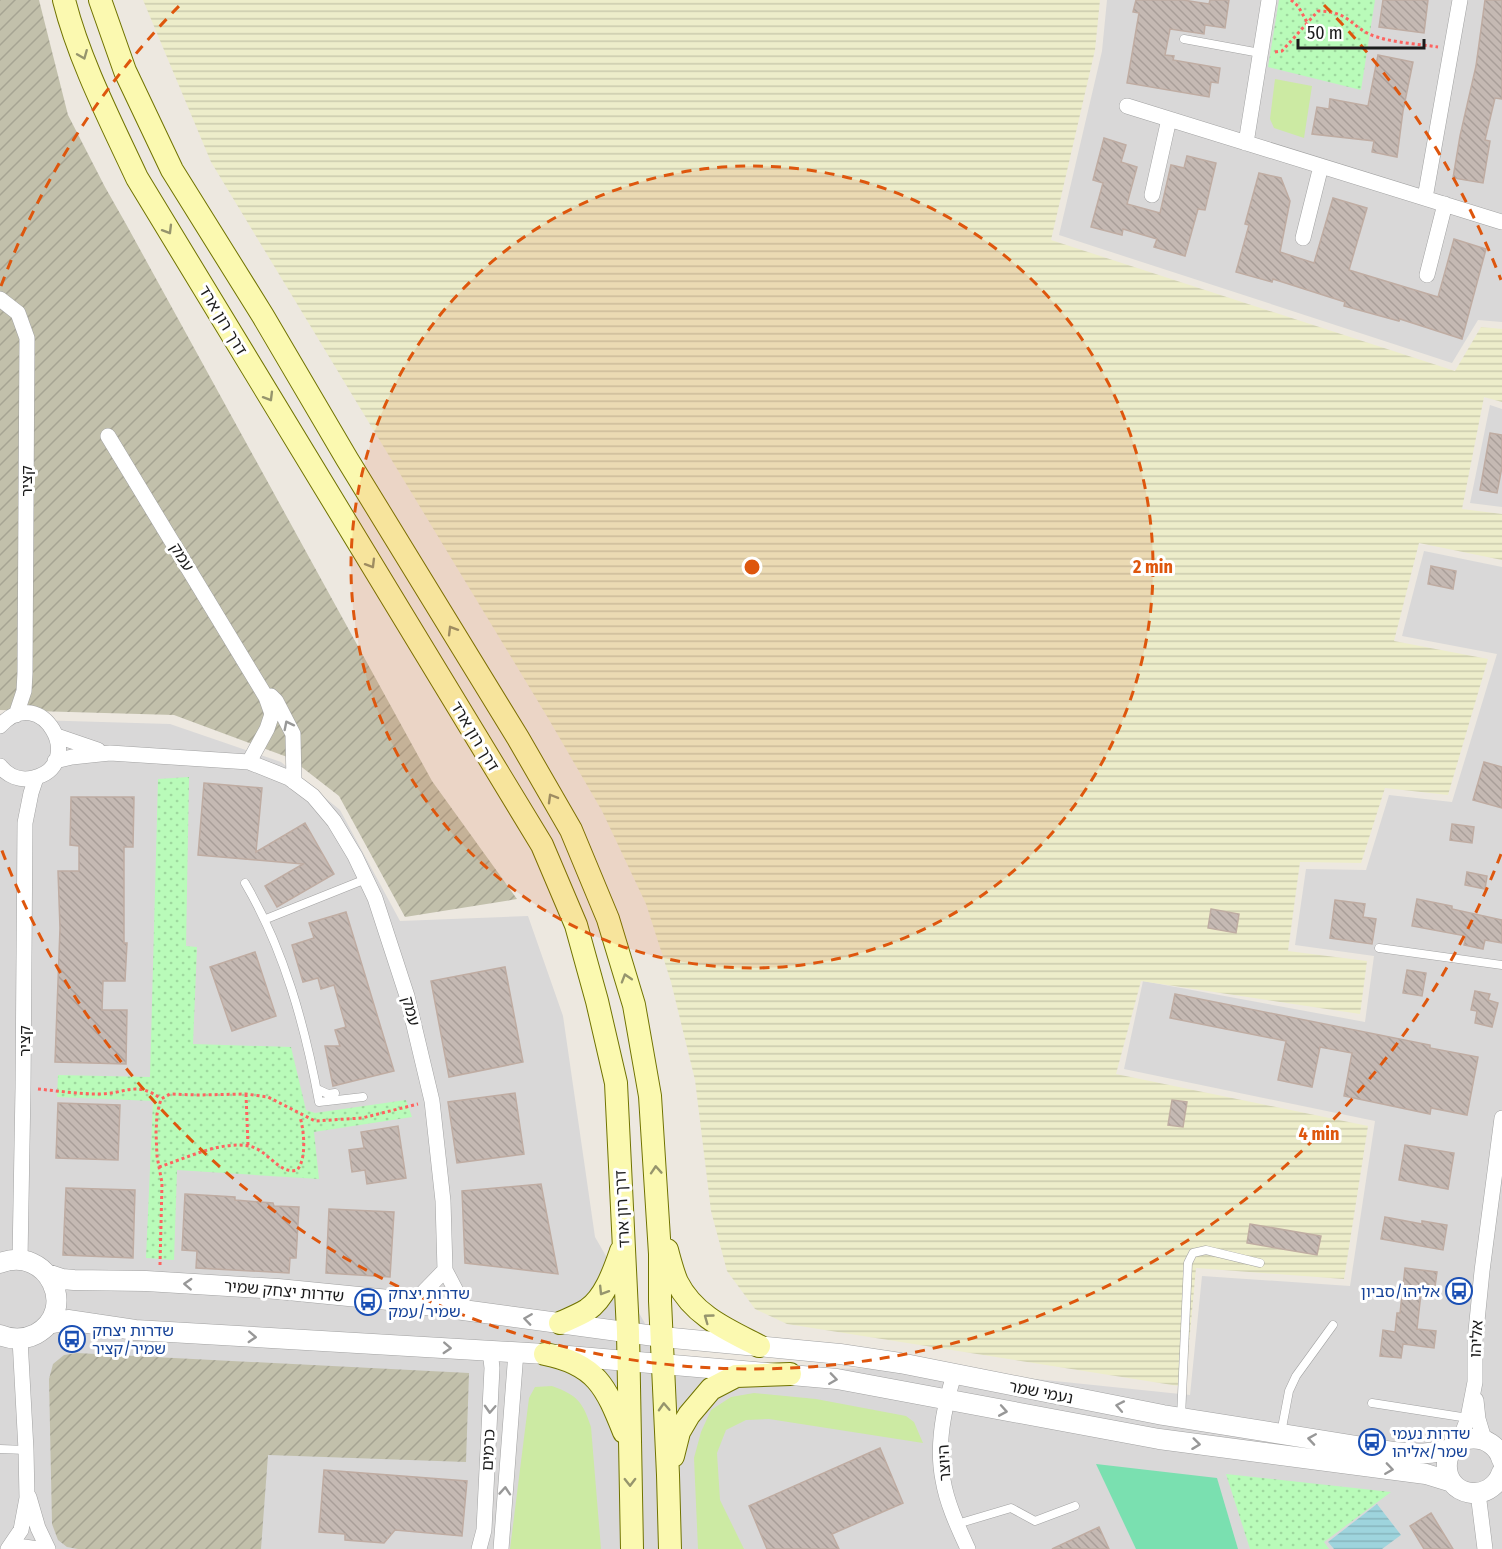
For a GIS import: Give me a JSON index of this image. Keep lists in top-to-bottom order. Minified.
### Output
{"streets":{"main road":["דרך רון ארד"],"street":["קציר","עמק","שדרות יצחק שמיר","אליהו","נעמי שמר","כרמים","היוצר"]},"crossings":[["דרך רון ארד","שדרות יצחק שמיר"],["דרך רון ארד","נעמי שמר"],["קציר","עמק"],["קציר","שדרות יצחק שמיר"],["עמק","שדרות יצחק שמיר"],["שדרות יצחק שמיר","נעמי שמר"],["אליהו","נעמי שמר"],["נעמי שמר","היוצר"]],"places":{"bus stop":["אליהו/סביון","שדרות יצחק שמיר/עמק","שדרות יצחק שמיר/קציר","שדרות נעמי שמר/אליהו"]},"scale_bar":"50 m","rings":["2 min","4 min"]}
